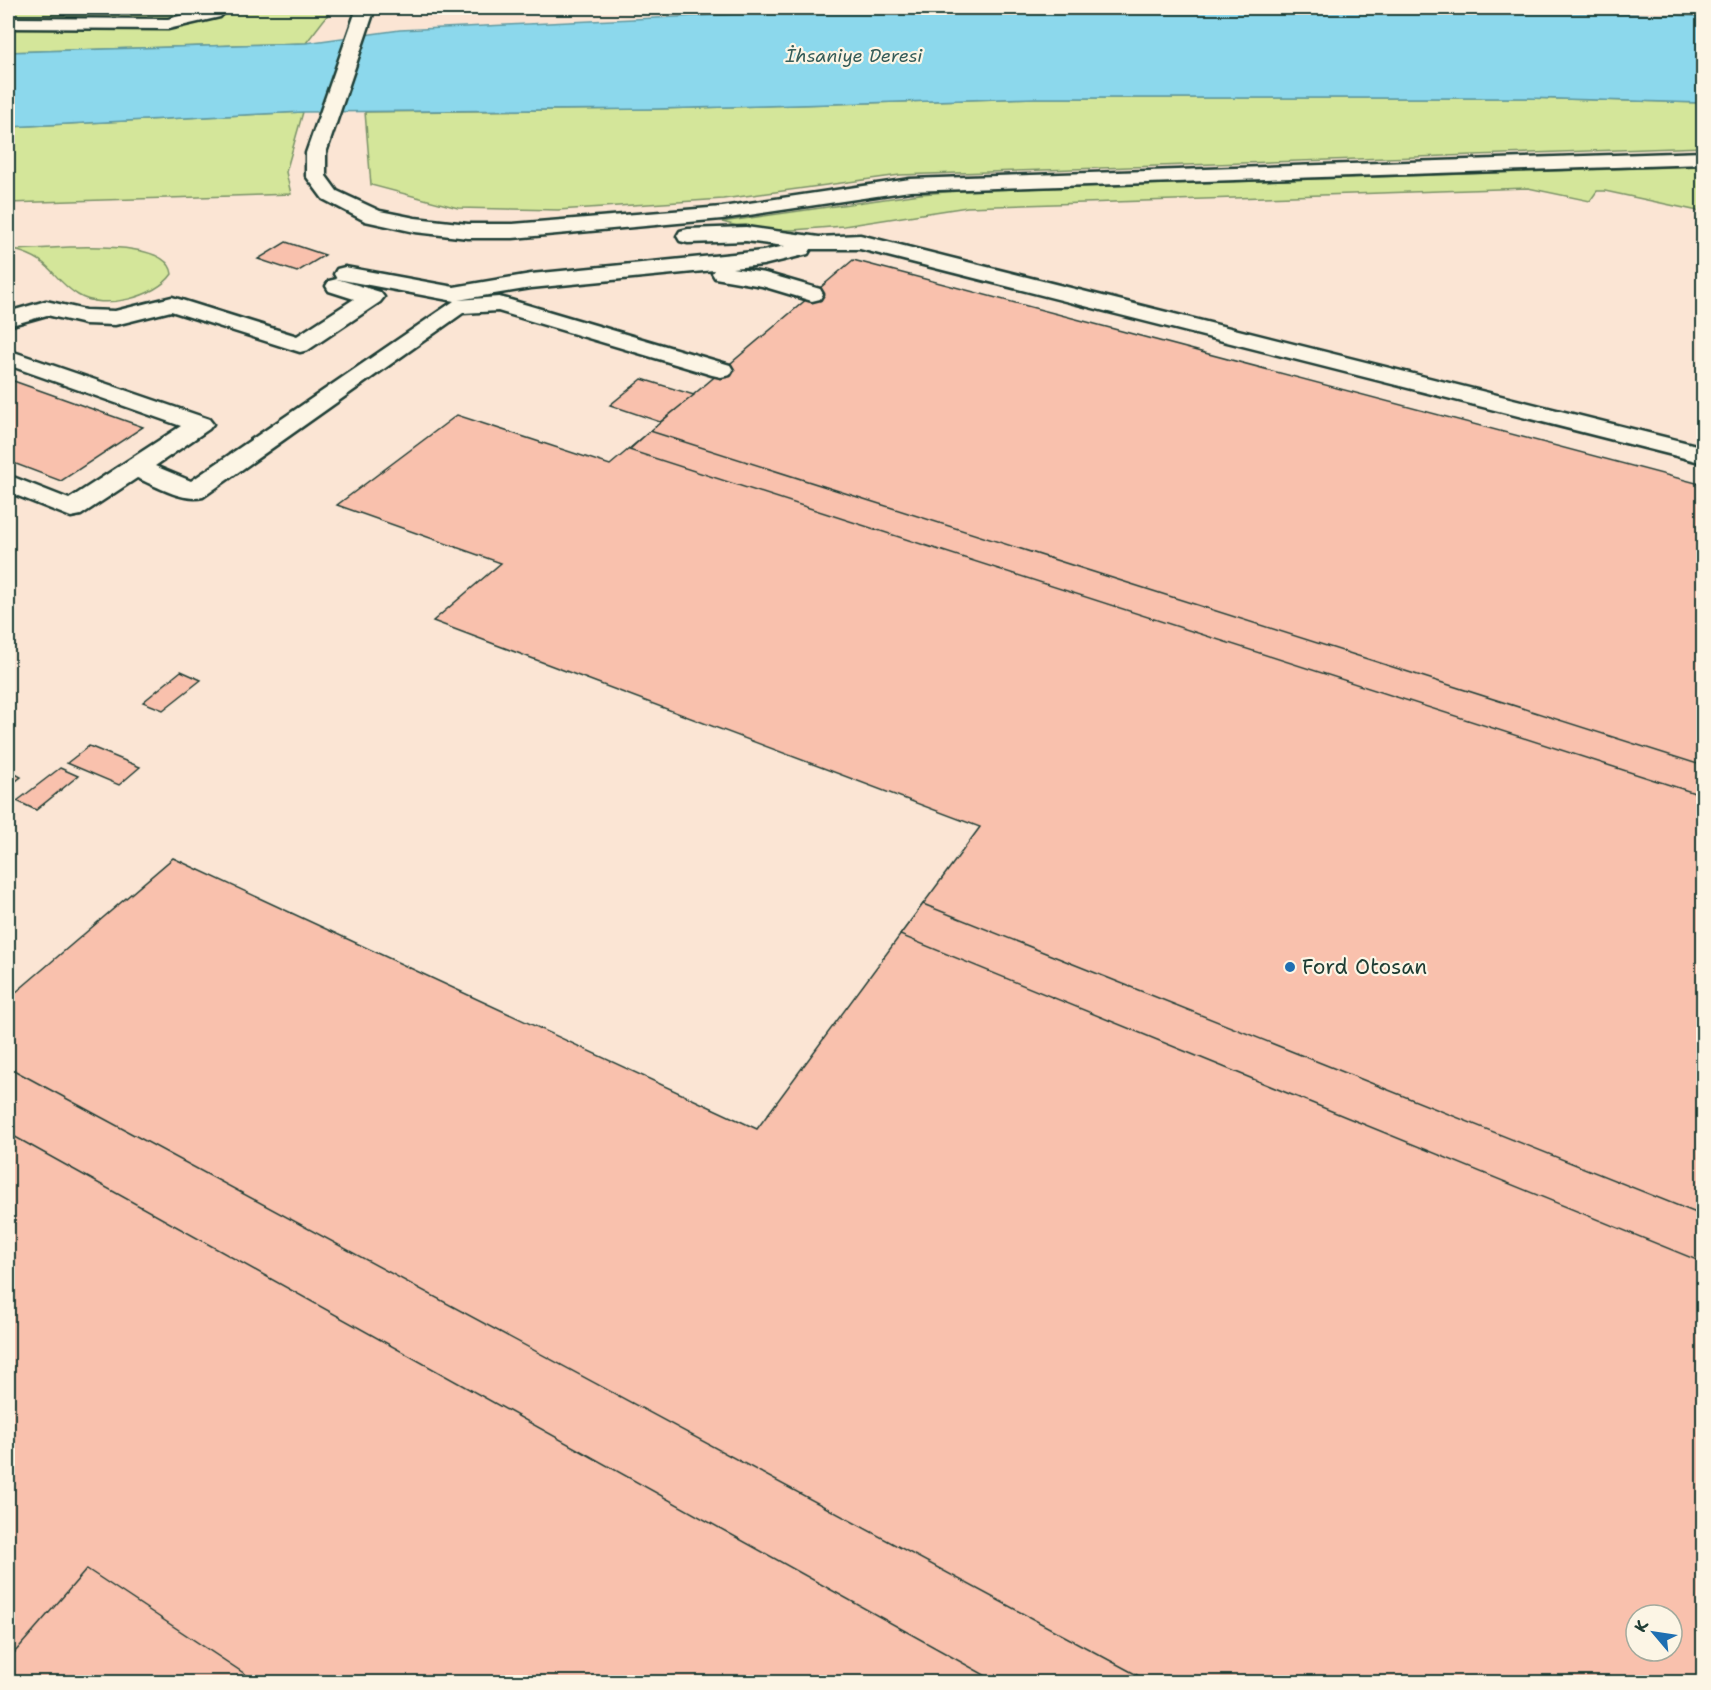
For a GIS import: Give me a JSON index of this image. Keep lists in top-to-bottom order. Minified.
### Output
{"water":["İhsaniye Deresi"],"places":["Ford Otosan"],"north":"top left"}
